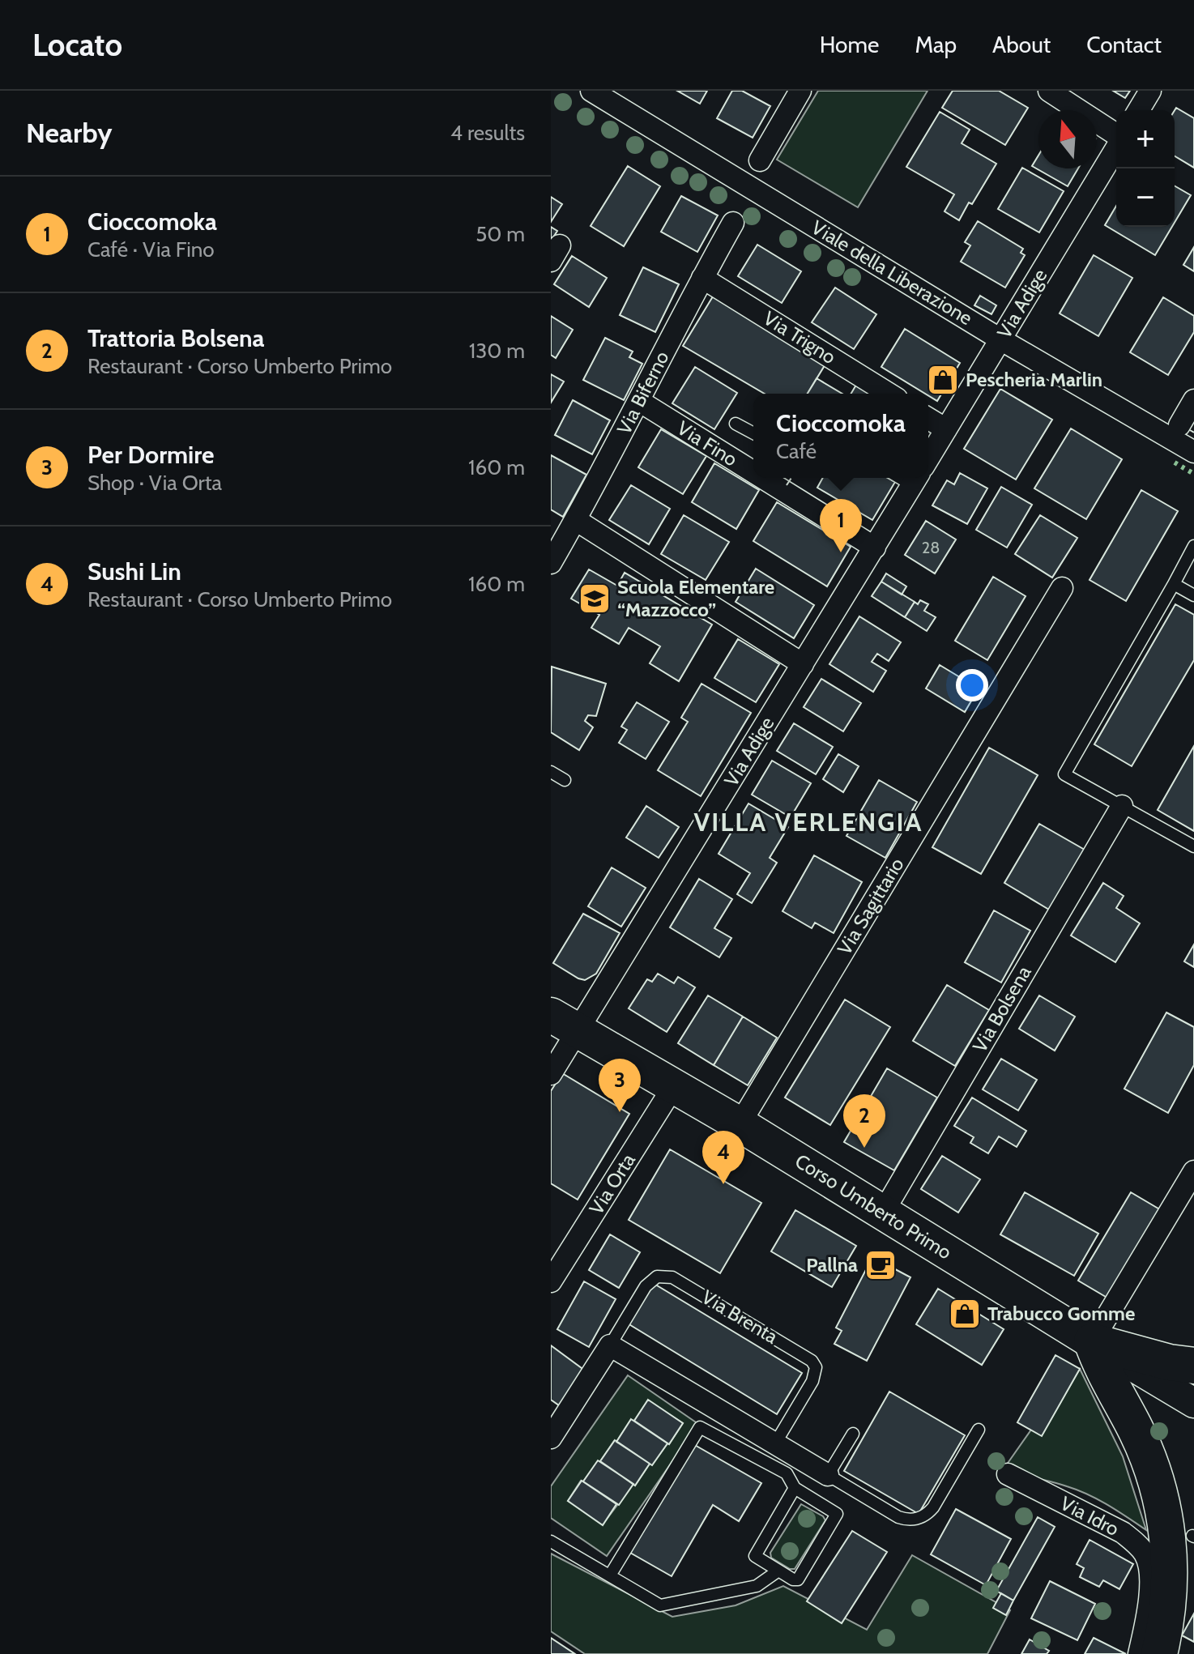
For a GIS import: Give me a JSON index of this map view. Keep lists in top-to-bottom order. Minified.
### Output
{"streets":{"main road":["Corso Umberto Primo"],"street":["Viale della Liberazione","Via Adige","Via Trigno","Via Biferno","Via Fino","Via Sagittario","Via Bolsena","Via Orta","Via Brenta","Via Idro"]},"crossings":[["Viale della Liberazione","Via Adige"],["Via Adige","Via Fino"],["Via Adige","Corso Umberto Primo"],["Via Trigno","Via Biferno"],["Via Biferno","Via Fino"],["Via Sagittario","Corso Umberto Primo"],["Via Bolsena","Corso Umberto Primo"],["Via Orta","Corso Umberto Primo"]],"districts":["VILLA VERLENGIA"],"places":{"shop":["Pescheria Marlin","Trabucco Gomme"],"school or university":["Scuola Elementare “Mazzocco”"],"cafe":["Pallna"]},"house_numbers":["28"],"north":"top","page":{"header":"Locato","nav":["Home","Map","About","Contact"],"heading":["Nearby","4 results"],"map_buttons":["+","−"],"list":[{"mark":"1","name":"Cioccomoka","note":"Café · Via Fino","value":"50 m"},{"mark":"2","name":"Trattoria Bolsena","note":"Restaurant · Corso Umberto Primo","value":"130 m"},{"mark":"3","name":"Per Dormire","note":"Shop · Via Orta","value":"160 m"},{"mark":"4","name":"Sushi Lin","note":"Restaurant · Corso Umberto Primo","value":"160 m"}],"popup":["Cioccomoka","Café"],"pins":["1","3","2","4"]}}
